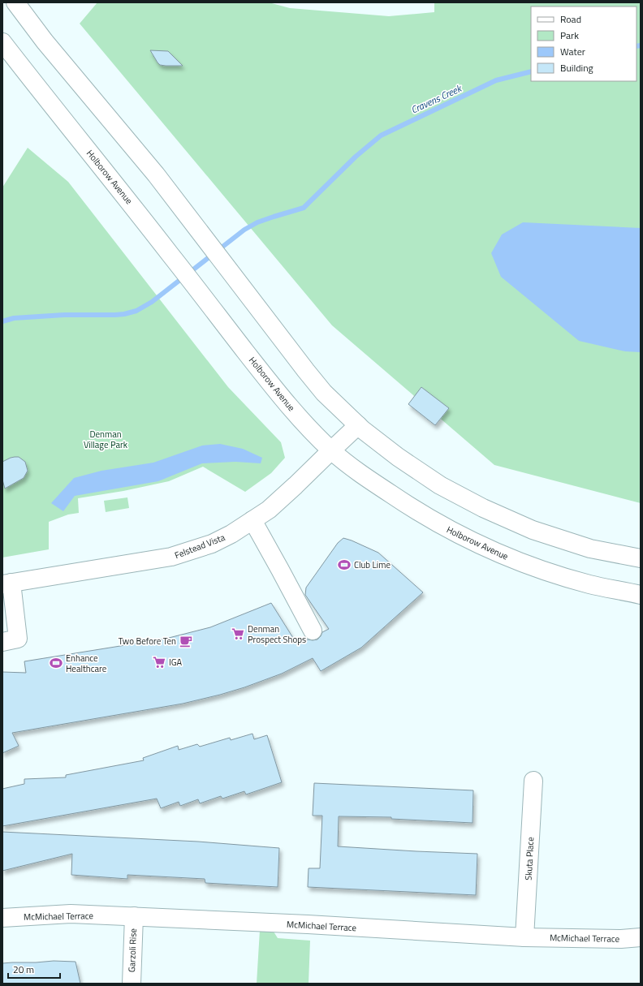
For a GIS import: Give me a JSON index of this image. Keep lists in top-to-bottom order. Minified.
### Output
{"streets":{"main road":["Holborow Avenue","Felstead Vista","Skuta Place","McMichael Terrace","Garzoli Rise"]},"crossings":[["Holborow Avenue","Felstead Vista"],["Skuta Place","McMichael Terrace"],["McMichael Terrace","Garzoli Rise"]],"water":["Cravens Creek"],"parks":["Denman Village Park"],"places":{"sports":["Club Lime","Enhance Healthcare"],"supermarket":["Denman Prospect Shops","IGA"],"cafe":["Two Before Ten"]},"legend":["Road","Park","Water","Building"],"scale_bar":"20 m"}
